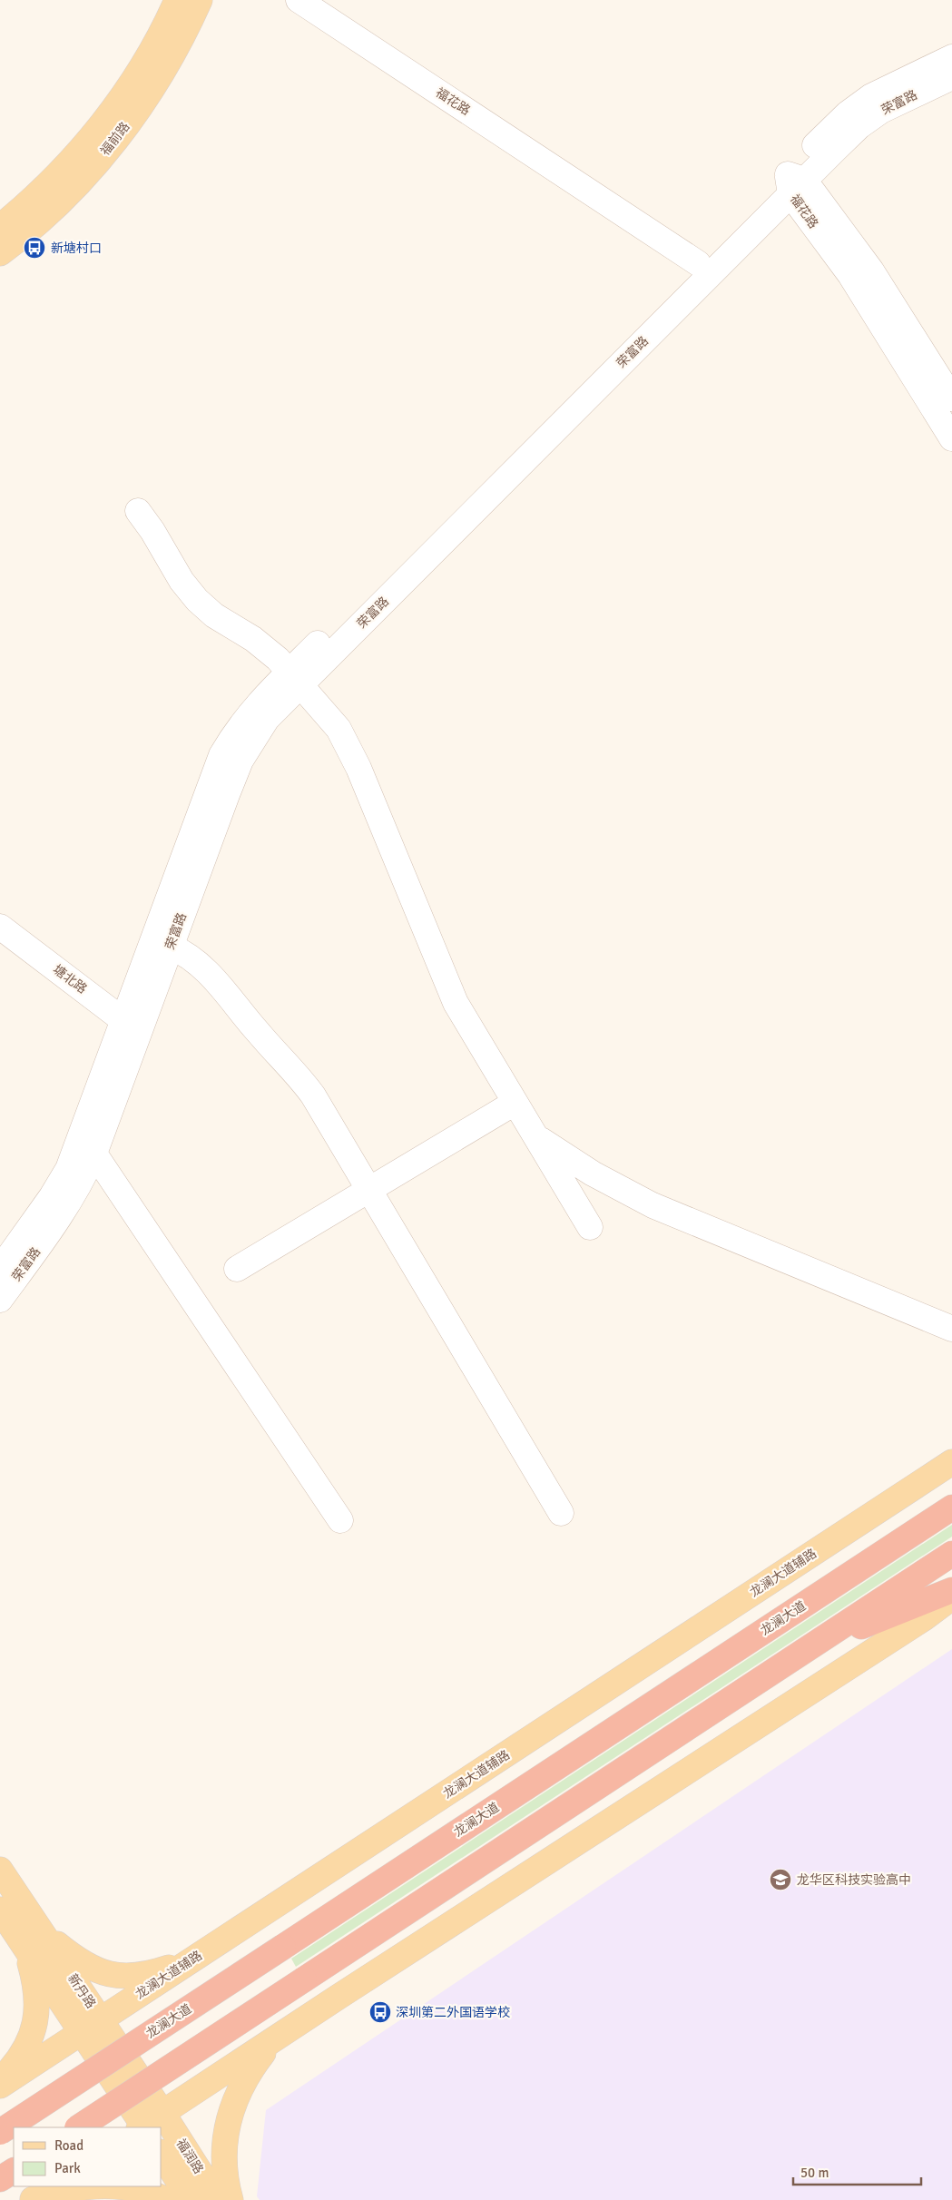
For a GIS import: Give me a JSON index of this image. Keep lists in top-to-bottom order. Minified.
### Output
{"streets":{"highway":["龙澜大道"],"main road":["福前路","龙澜大道辅路","新丹路","福润路"],"street":["福花路","荣富路","塘北路"]},"crossings":[["福花路","荣富路"],["荣富路","塘北路"],["龙澜大道辅路","新丹路"]],"places":{"bus stop":["新塘村口","深圳第二外国语学校"],"school or university":["龙华区科技实验高中"]},"legend":["Road","Park"],"scale_bar":"50 m"}
